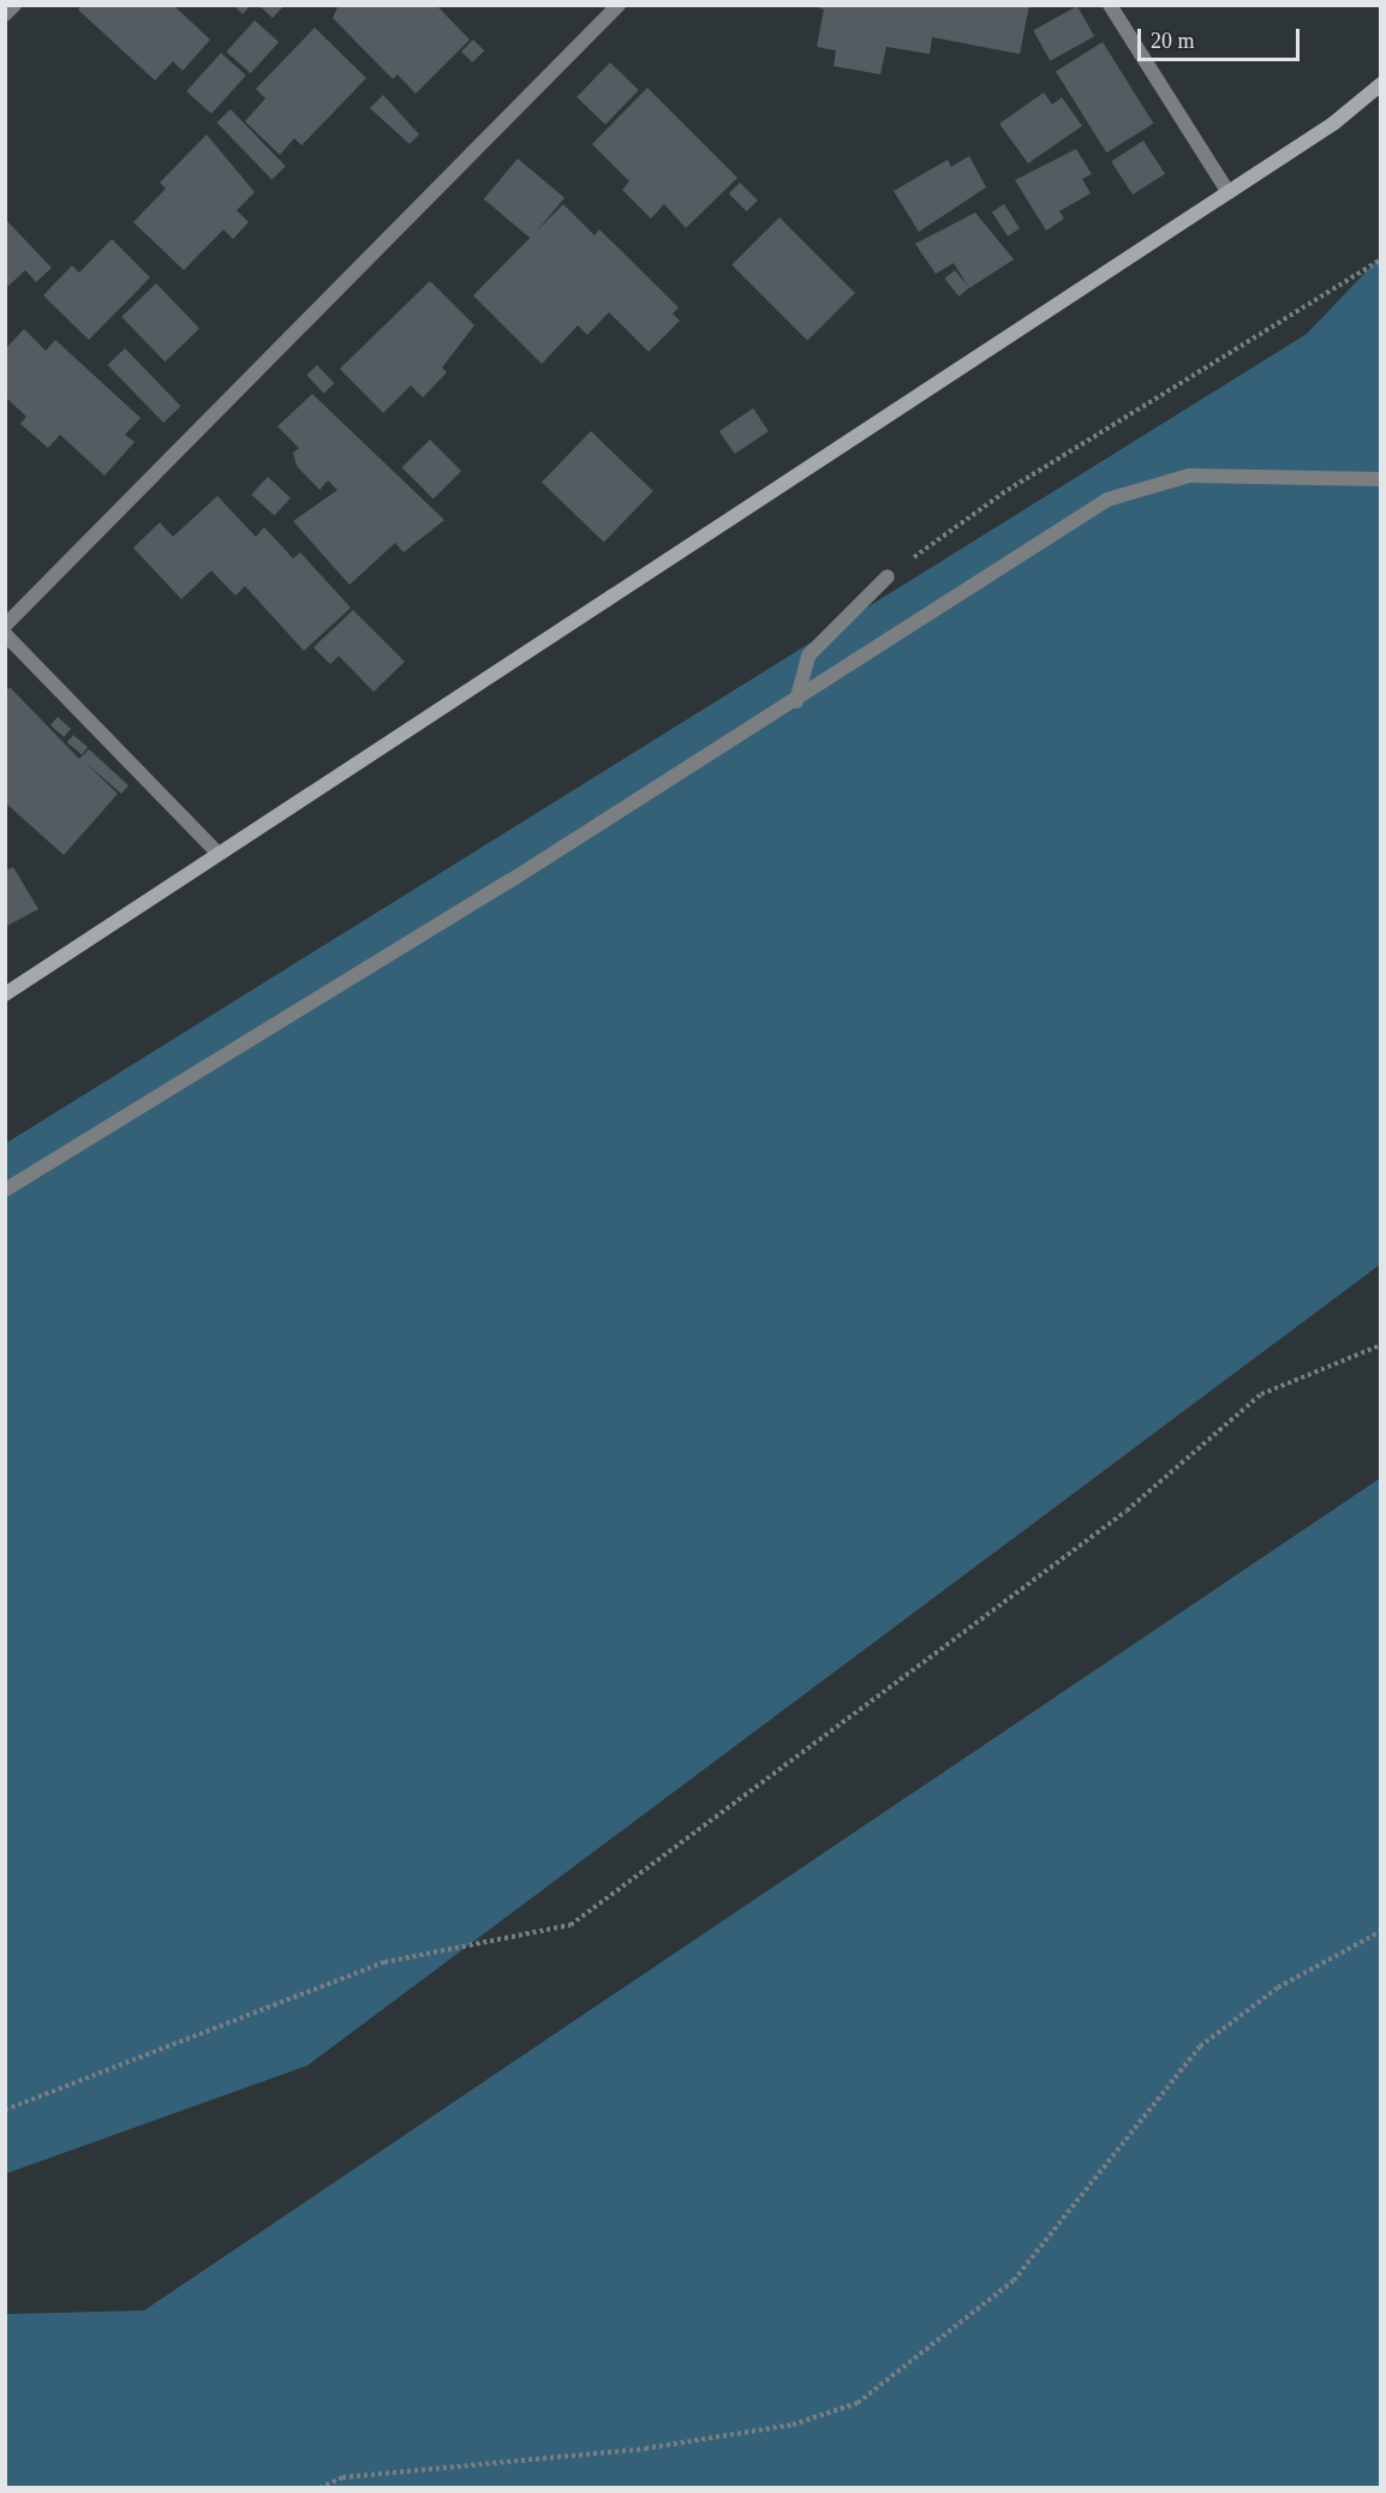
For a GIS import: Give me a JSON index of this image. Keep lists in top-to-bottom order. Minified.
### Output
{"scale_bar":"20 m"}
